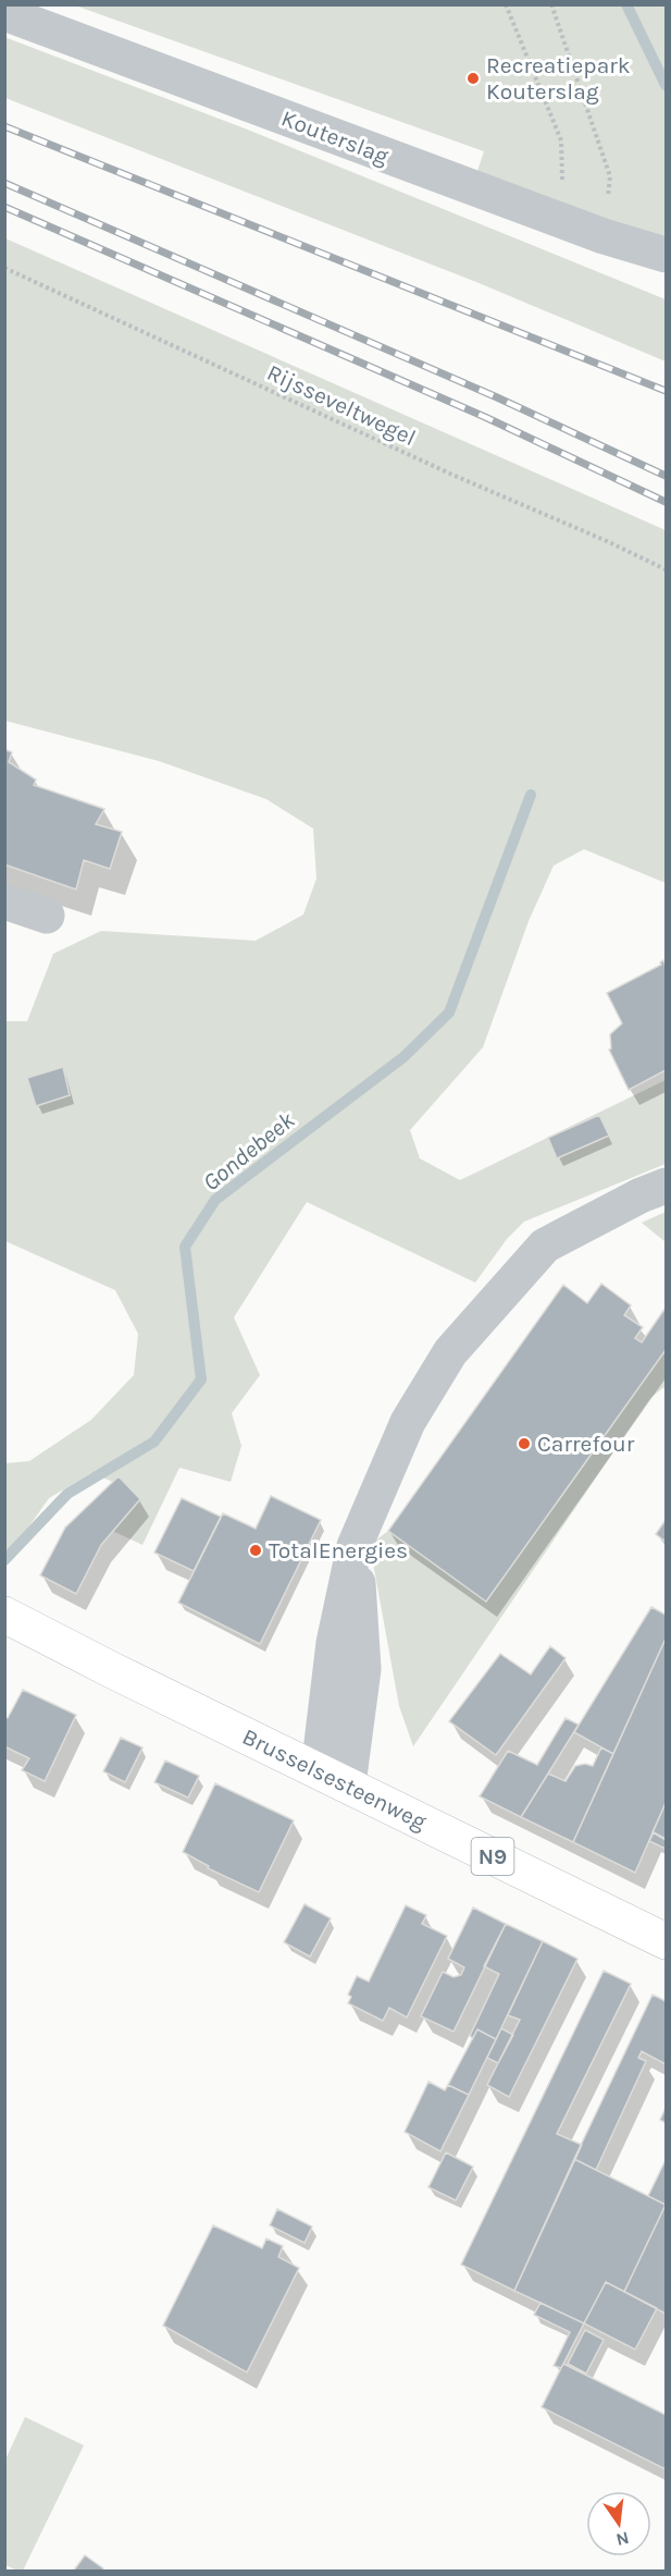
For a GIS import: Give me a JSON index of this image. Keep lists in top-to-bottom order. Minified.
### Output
{"streets":{"main road":["Brusselsesteenweg","N9"],"street":["Kouterslag"],"path":["Rijsseveltwegel"]},"water":["Gondebeek"],"places":["Recreatiepark Kouterslag","Carrefour","TotalEnergies"],"north":"bottom"}
